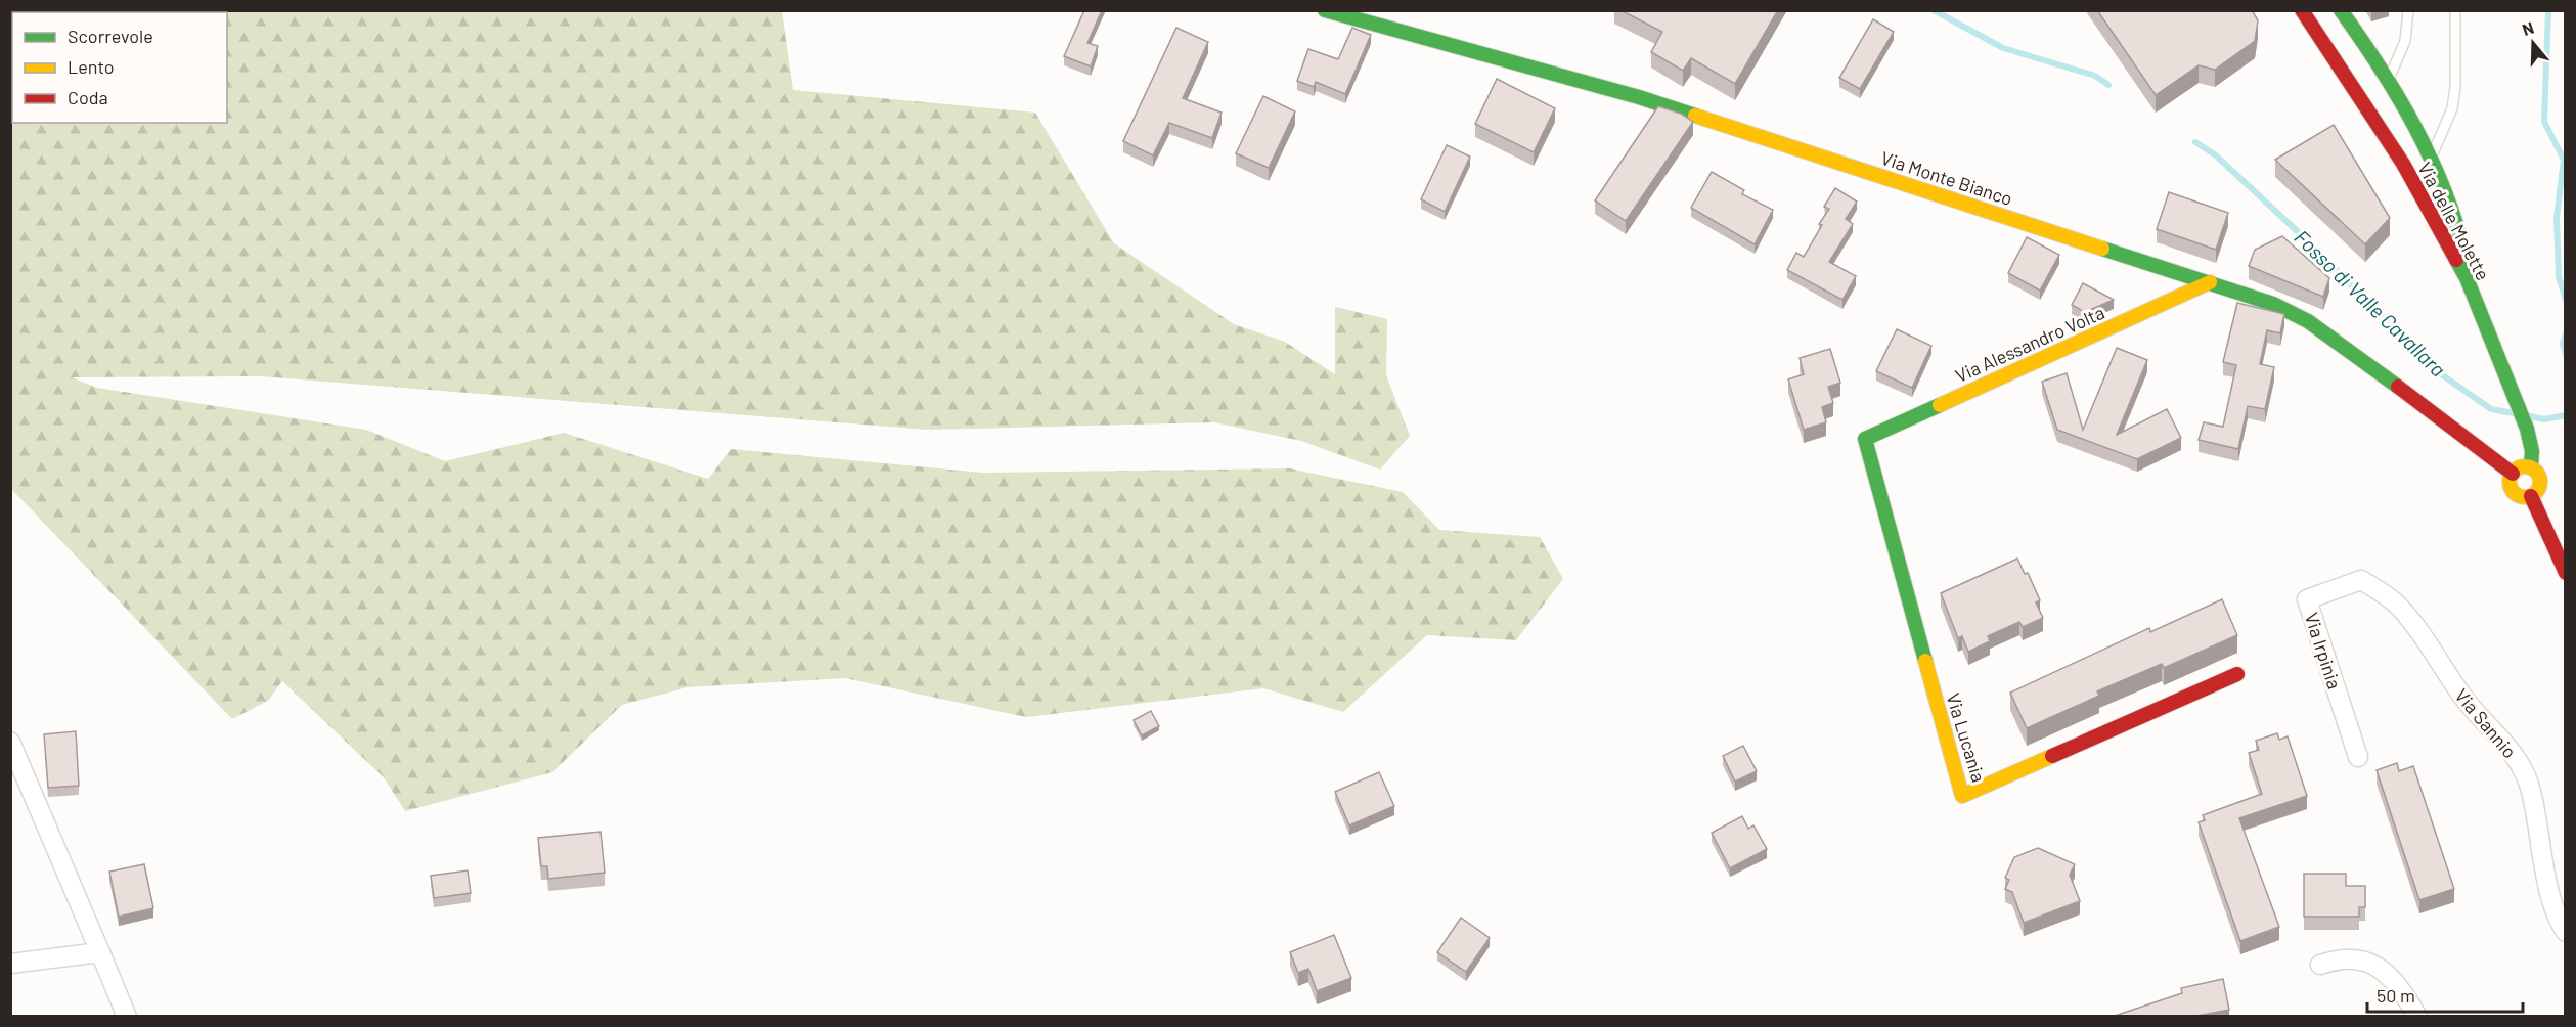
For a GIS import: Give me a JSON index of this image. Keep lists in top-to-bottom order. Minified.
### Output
{"streets":{"street":["Via Monte Bianco","Via delle Molette","Via Alessandro Volta","Via Irpinia","Via Sannio","Via Lucania"]},"crossings":[["Via Monte Bianco","Via delle Molette"],["Via Monte Bianco","Via Alessandro Volta"],["Via Alessandro Volta","Via Lucania"],["Via Irpinia","Via Sannio"]],"water":["Fosso di Valle Cavallara"],"legend":["Scorrevole","Lento","Coda"],"scale_bar":"50 m","north":"top"}
